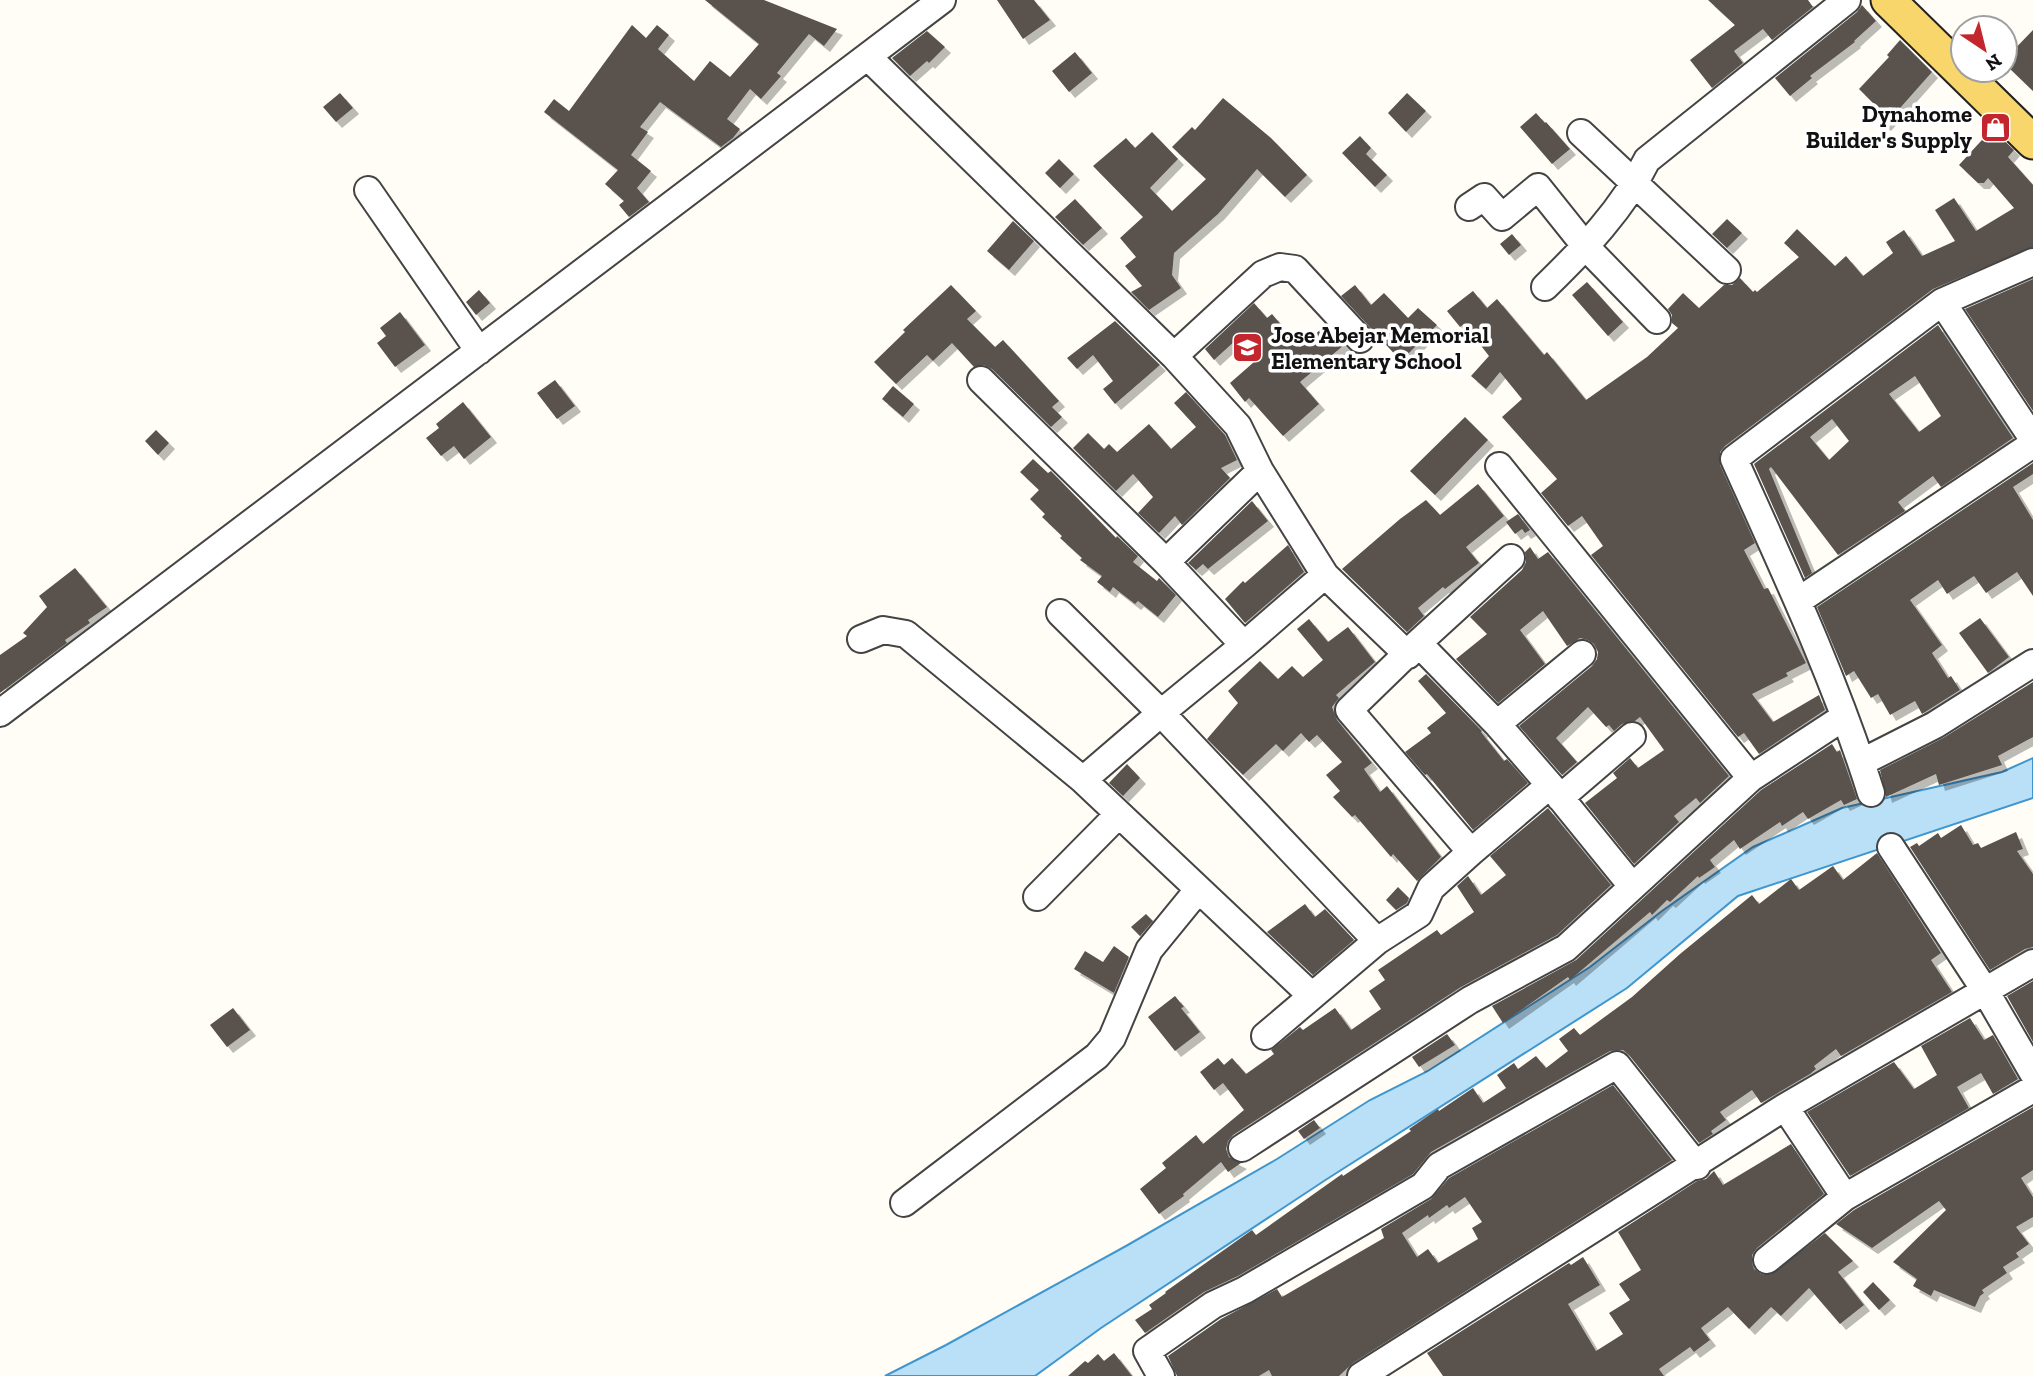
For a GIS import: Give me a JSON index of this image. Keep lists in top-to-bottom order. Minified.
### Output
{"places":{"shop":["Dynahome Builder's Supply"],"school or university":["Jose Abejar Memorial Elementary School"]},"north":"bottom right"}
